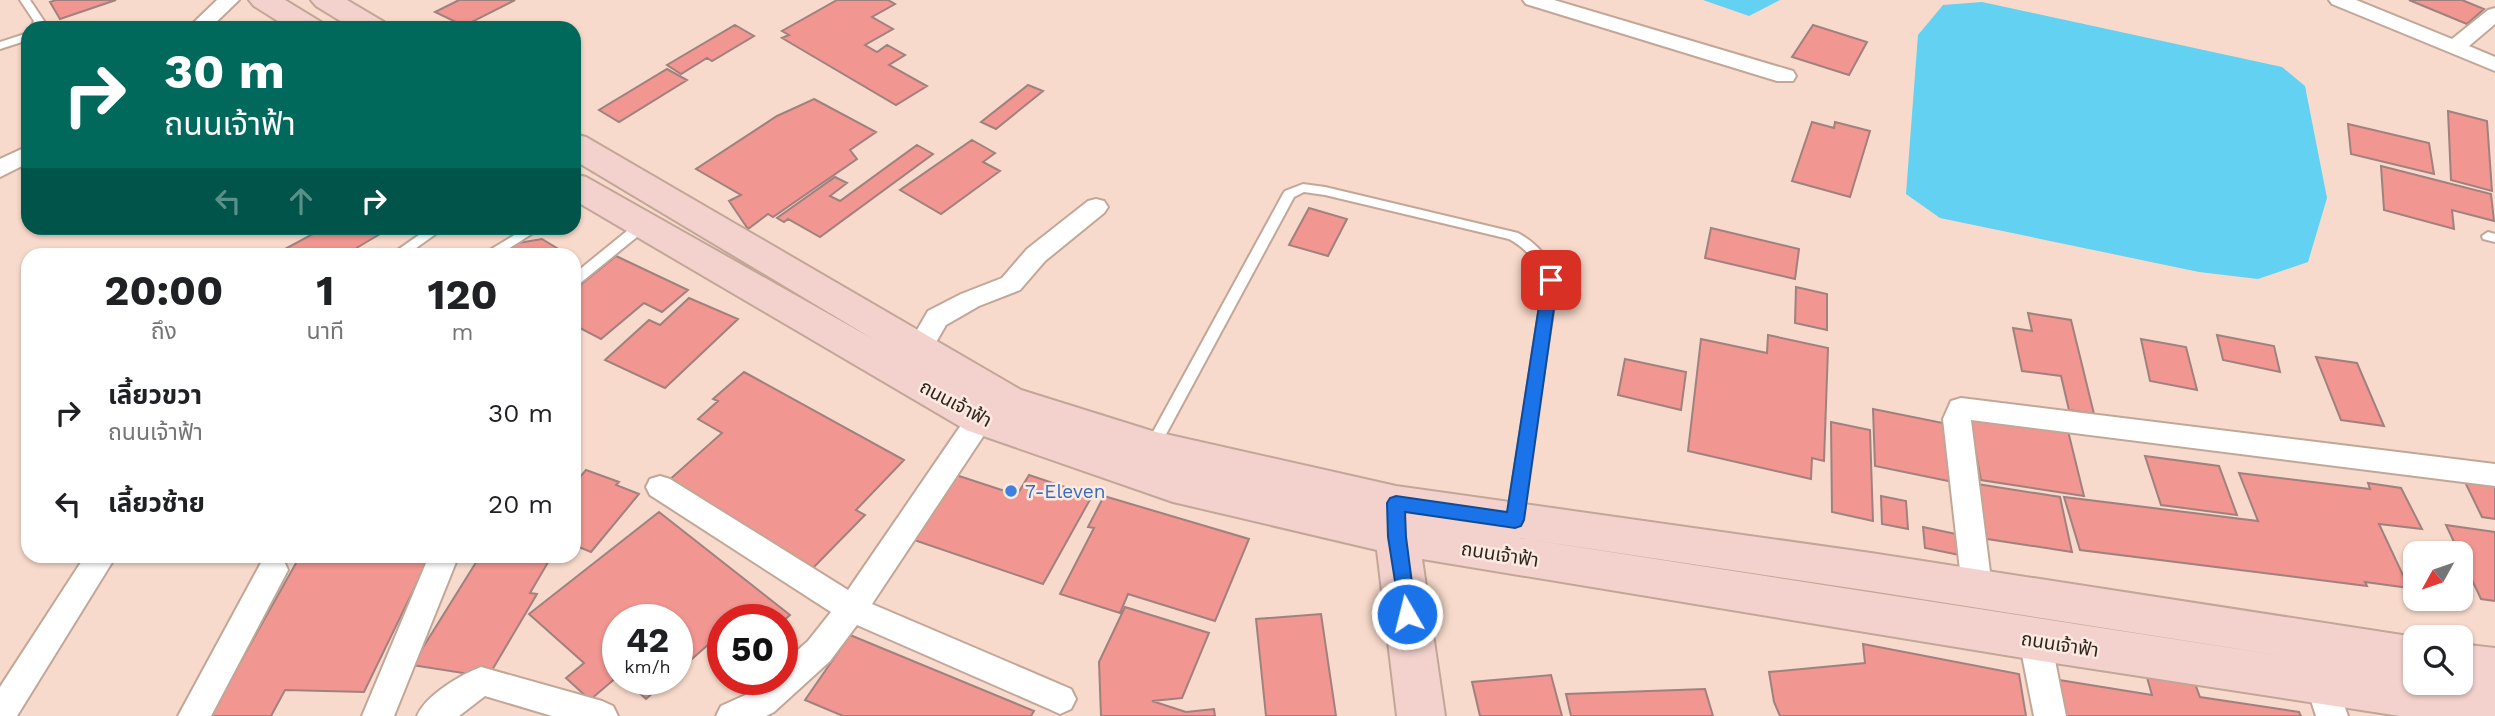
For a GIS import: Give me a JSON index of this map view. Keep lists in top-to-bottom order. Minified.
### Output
{"streets":{"main road":["ถนนเจ้าฟ้า"]},"places":["7-Eleven"],"north":"bottom left","page":{"turn":["30 m","ถนนเจ้าฟ้า"],"eta":["20:00","ถึง","1","นาที","120","m"],"list":[{"name":"เลี้ยวขวา","note":"ถนนเจ้าฟ้า","value":"30 m"},{"name":"เลี้ยวซ้าย","value":"20 m"}],"speed":"42 km/h","limit":"50"}}
